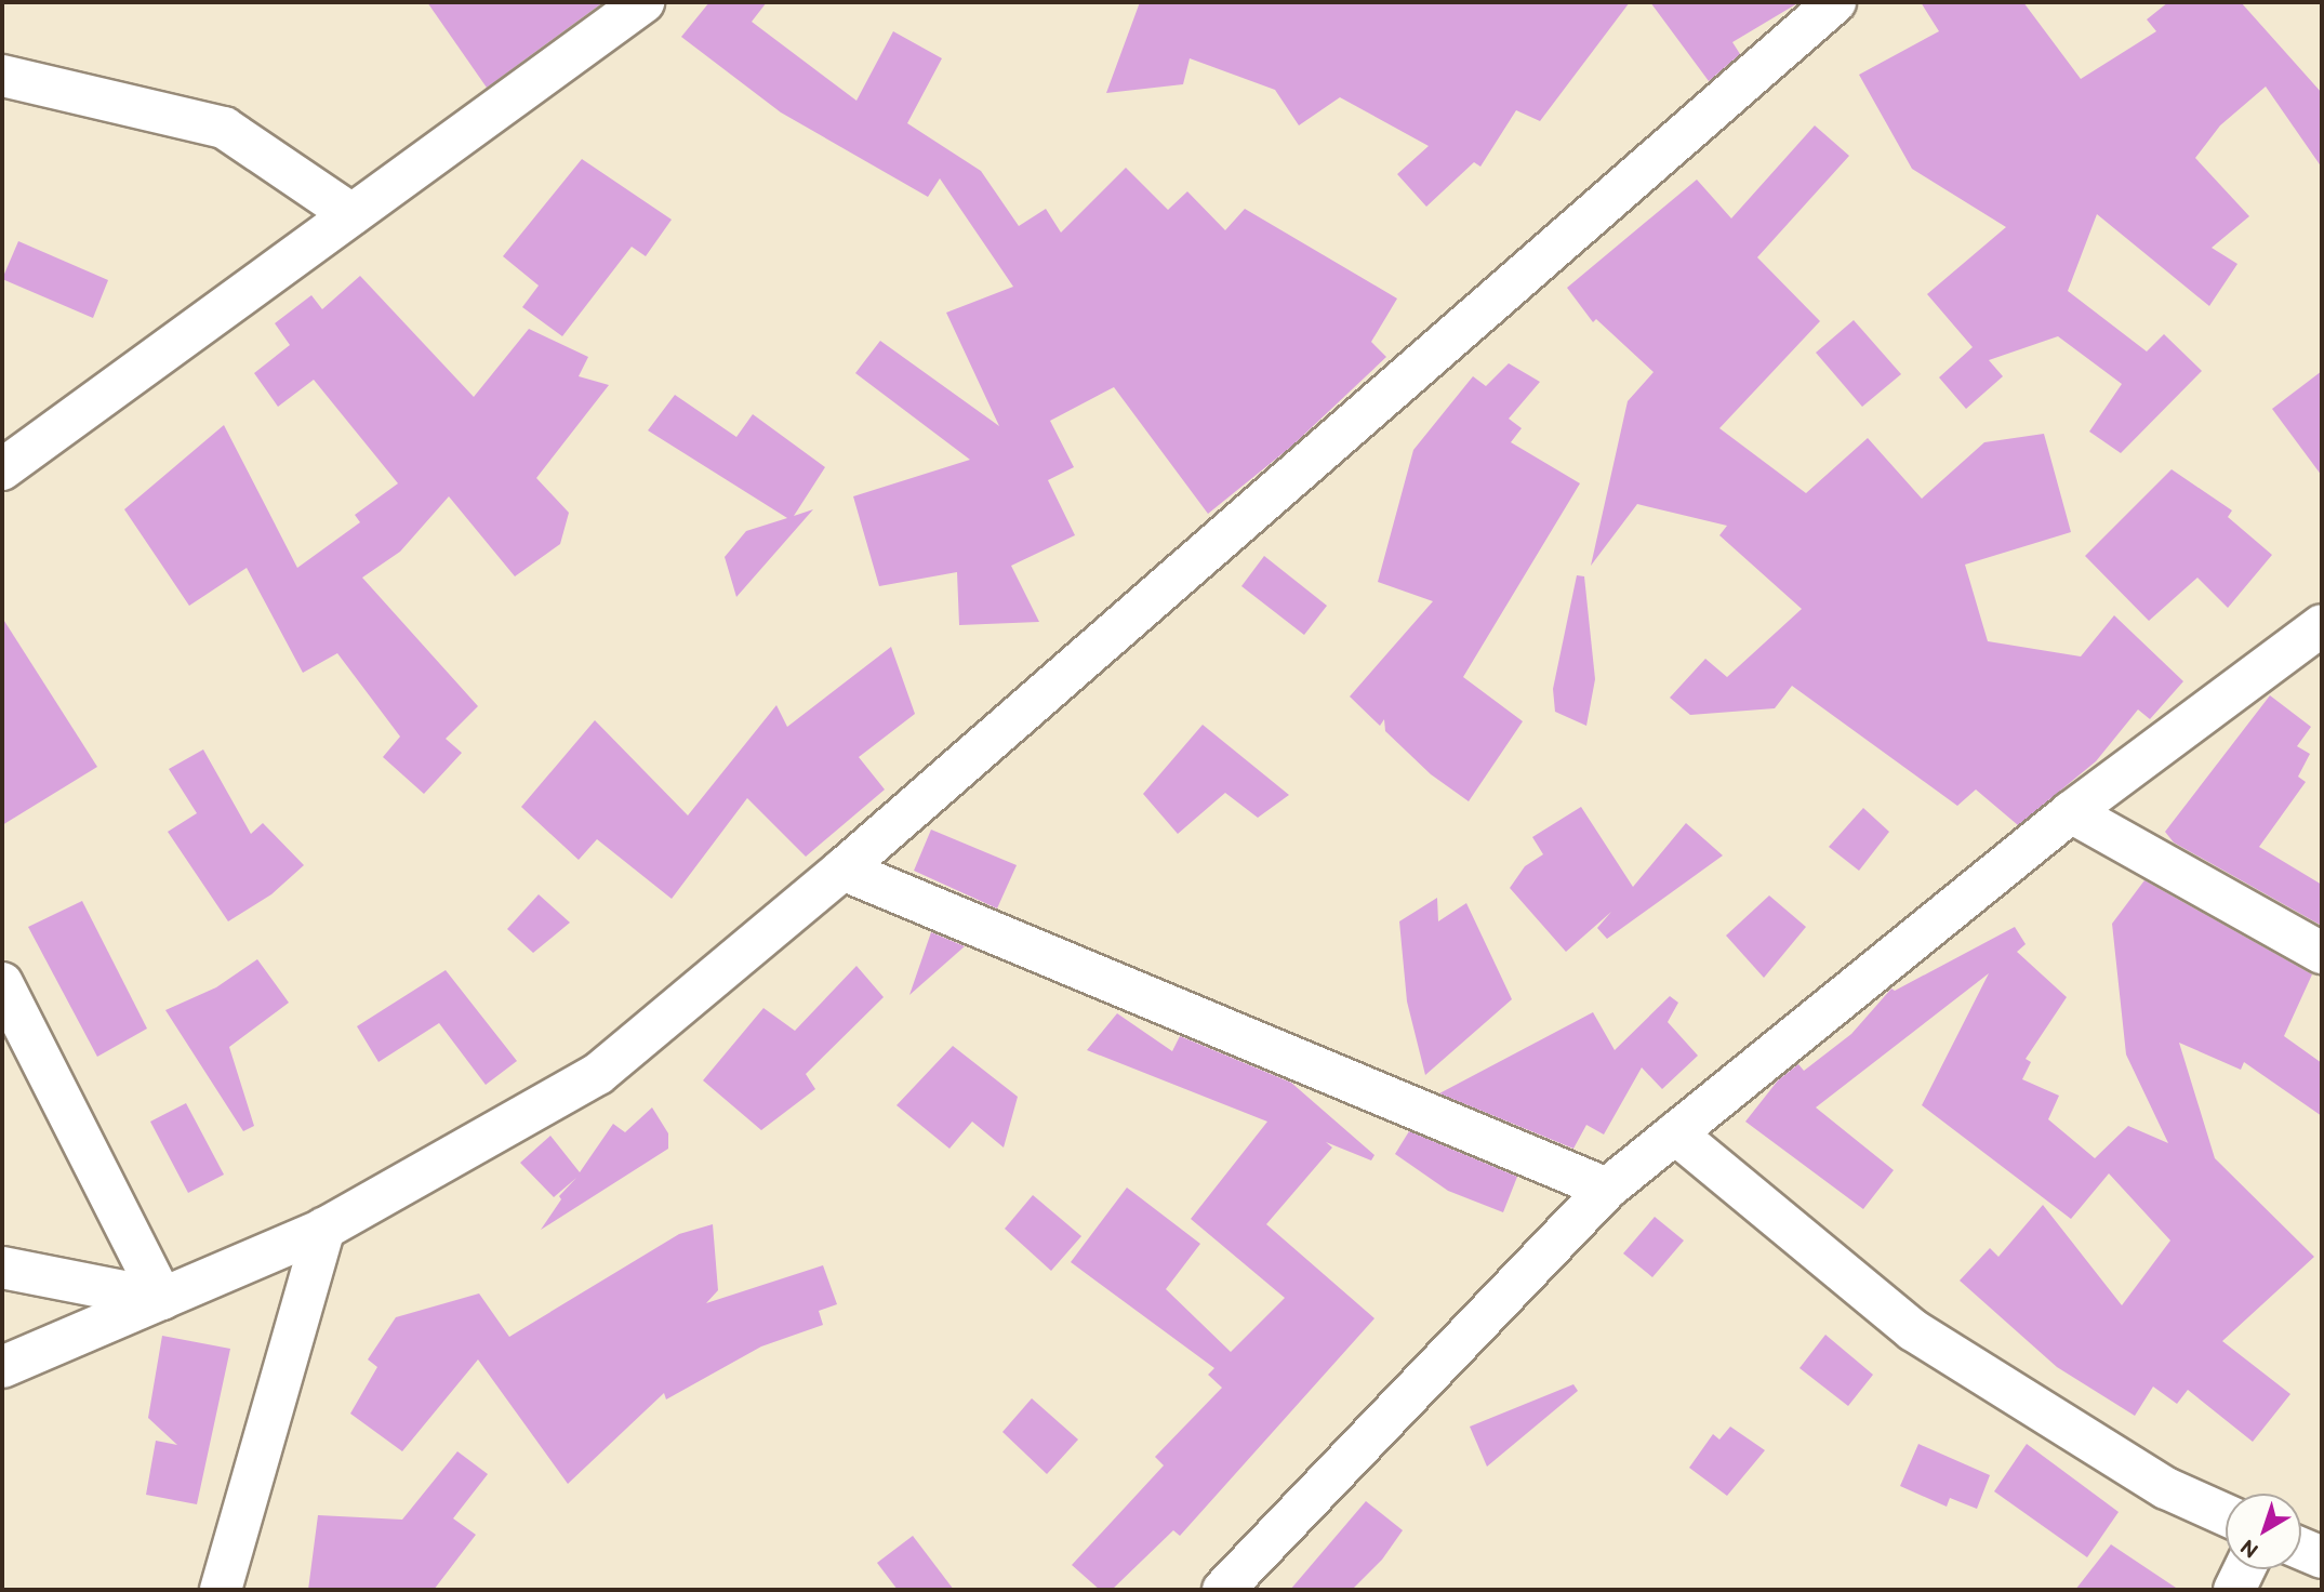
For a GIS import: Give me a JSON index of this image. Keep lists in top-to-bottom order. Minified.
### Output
{"north":"bottom left"}
